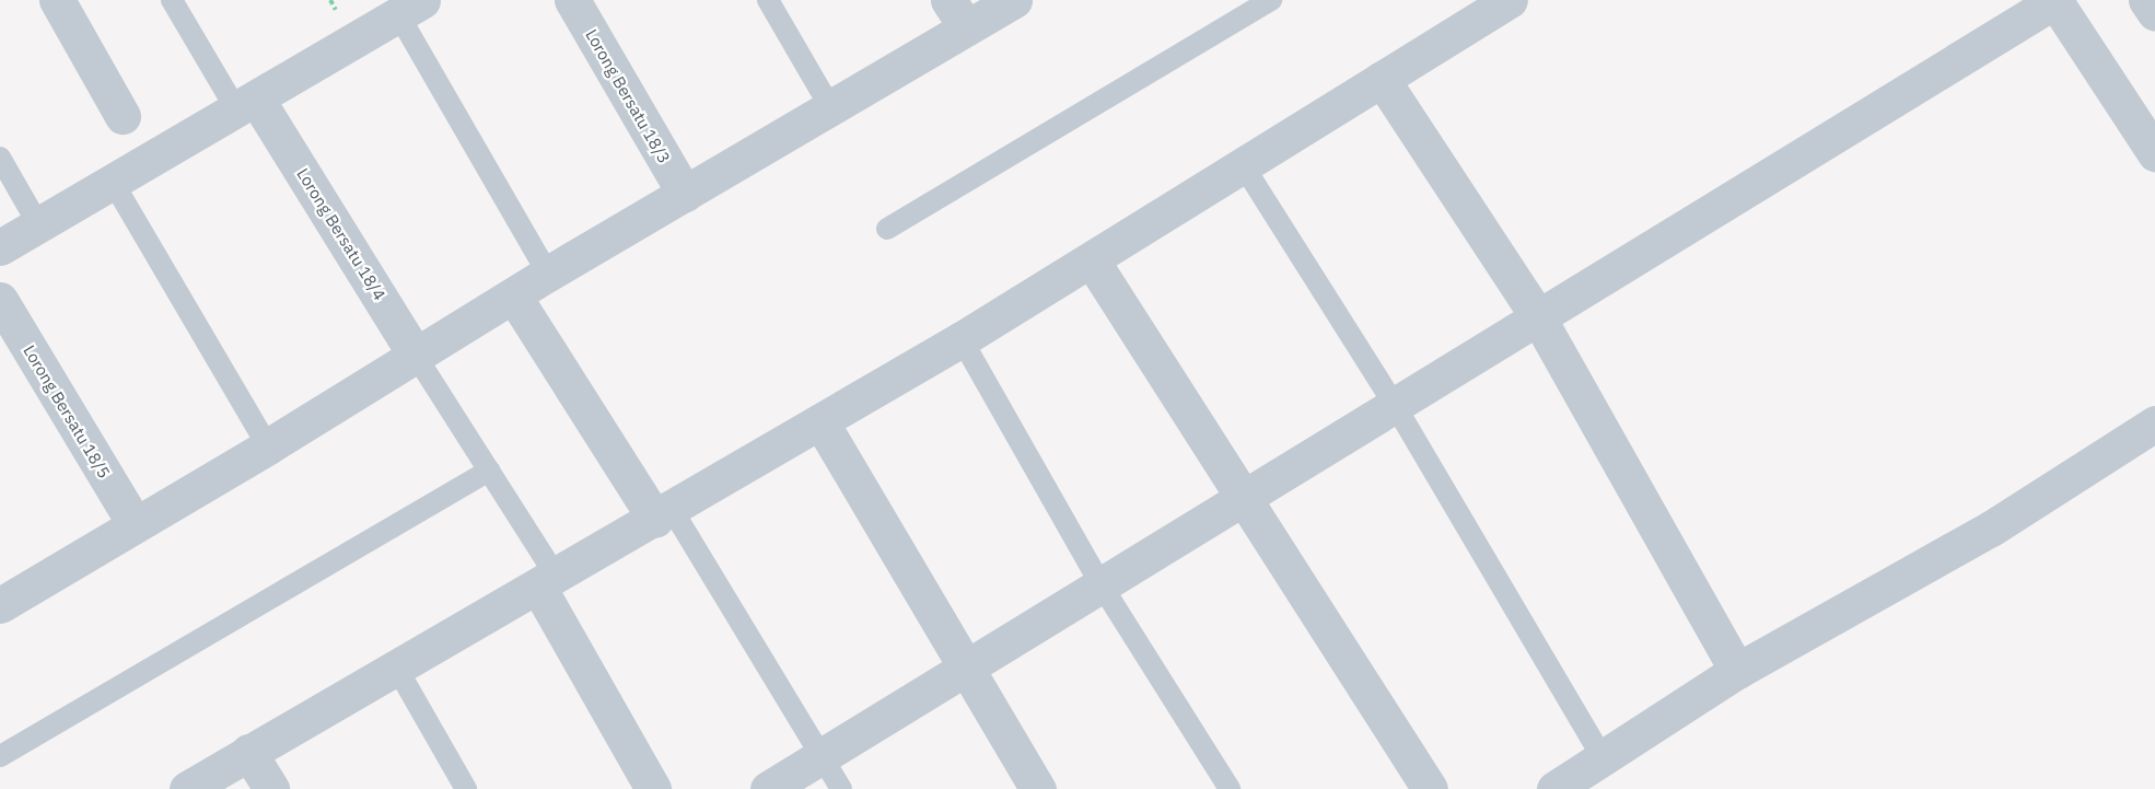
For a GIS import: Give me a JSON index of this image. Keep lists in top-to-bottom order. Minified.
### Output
{"streets":{"street":["Lorong Bersatu 18/3","Lorong Bersatu 18/4","Lorong Bersatu 18/5"]}}
